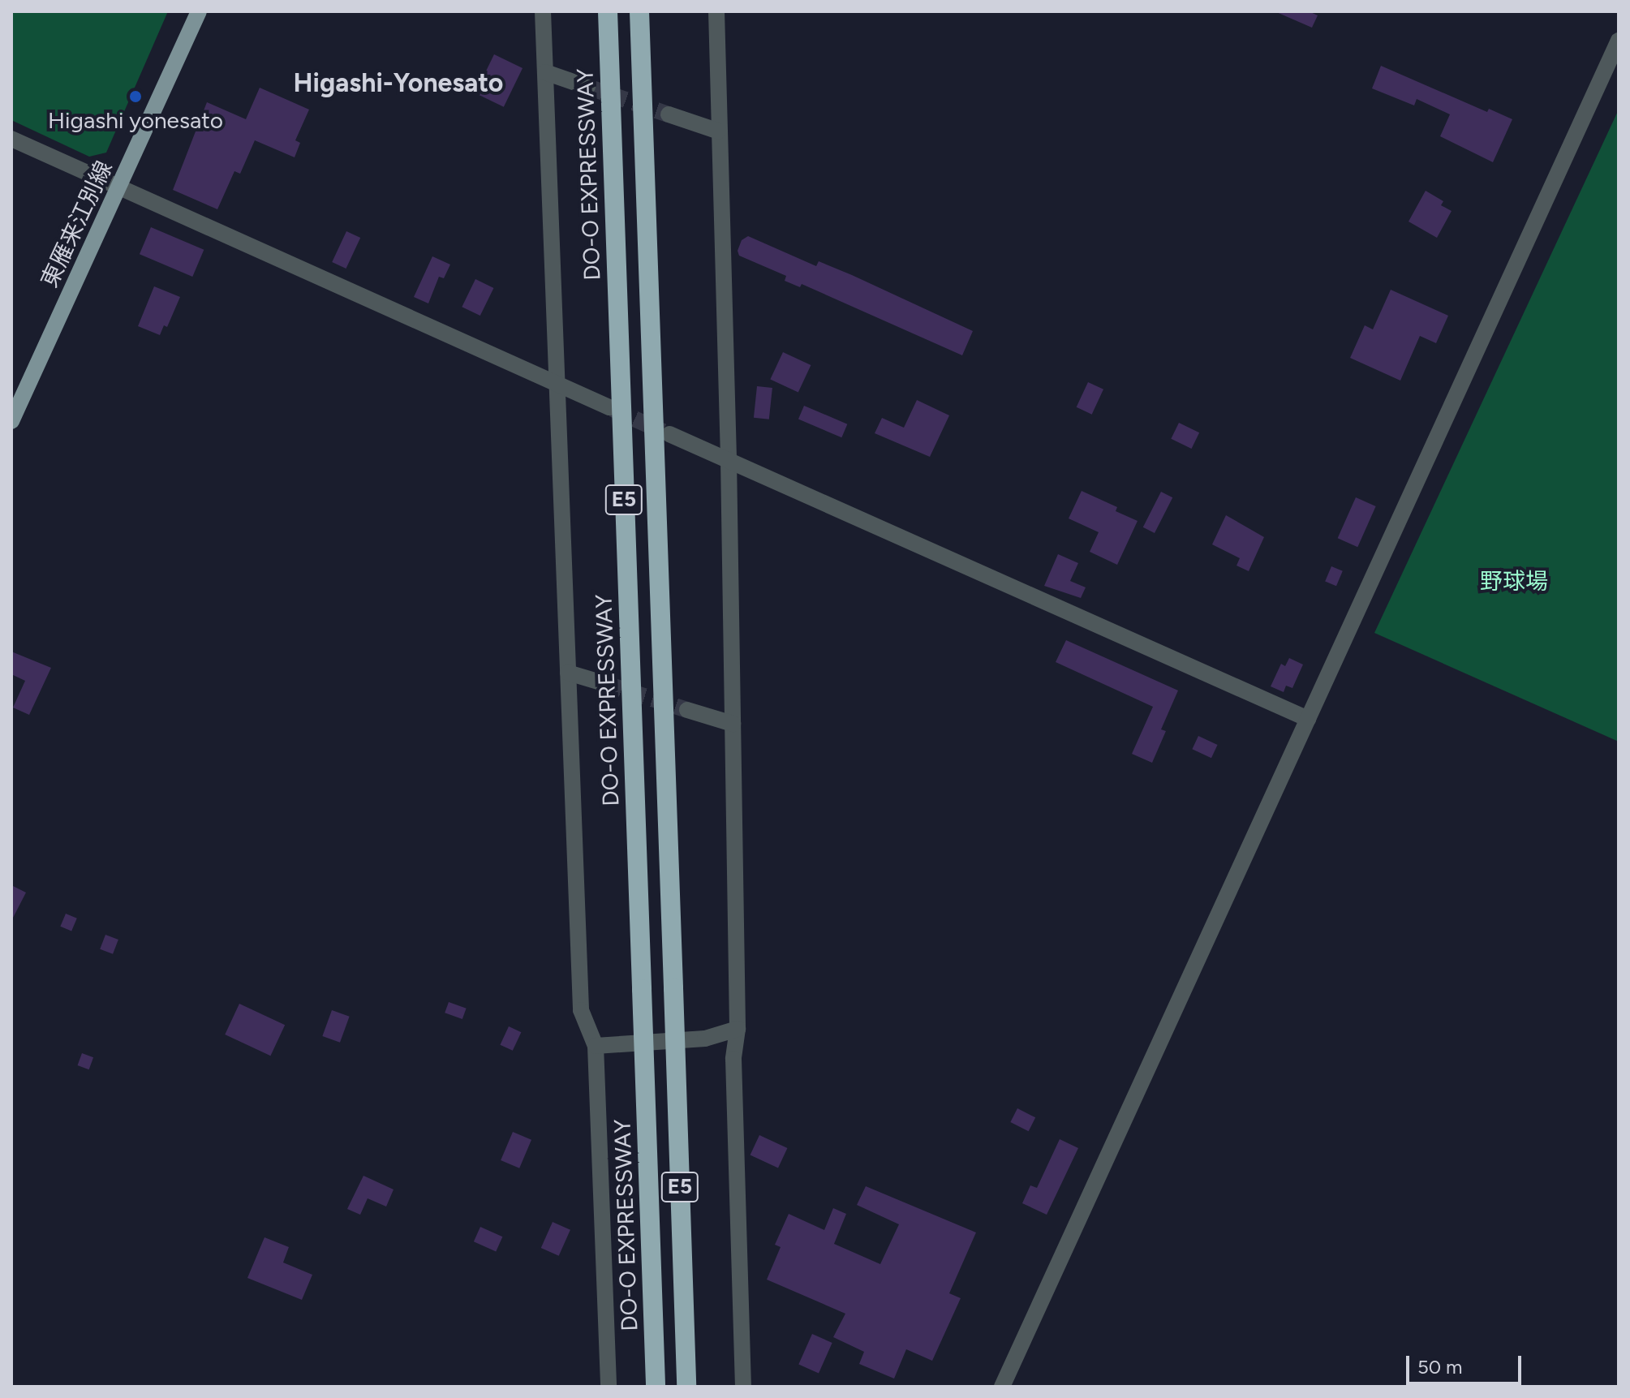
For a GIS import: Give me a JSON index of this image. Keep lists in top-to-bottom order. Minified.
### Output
{"streets":{"highway":["DO-O EXPRESSWAY","E5"],"main road":["東雁来江別線"]},"districts":["Higashi-Yonesato"],"parks":["野球場"],"places":["Higashi yonesato"],"scale_bar":"50 m"}
